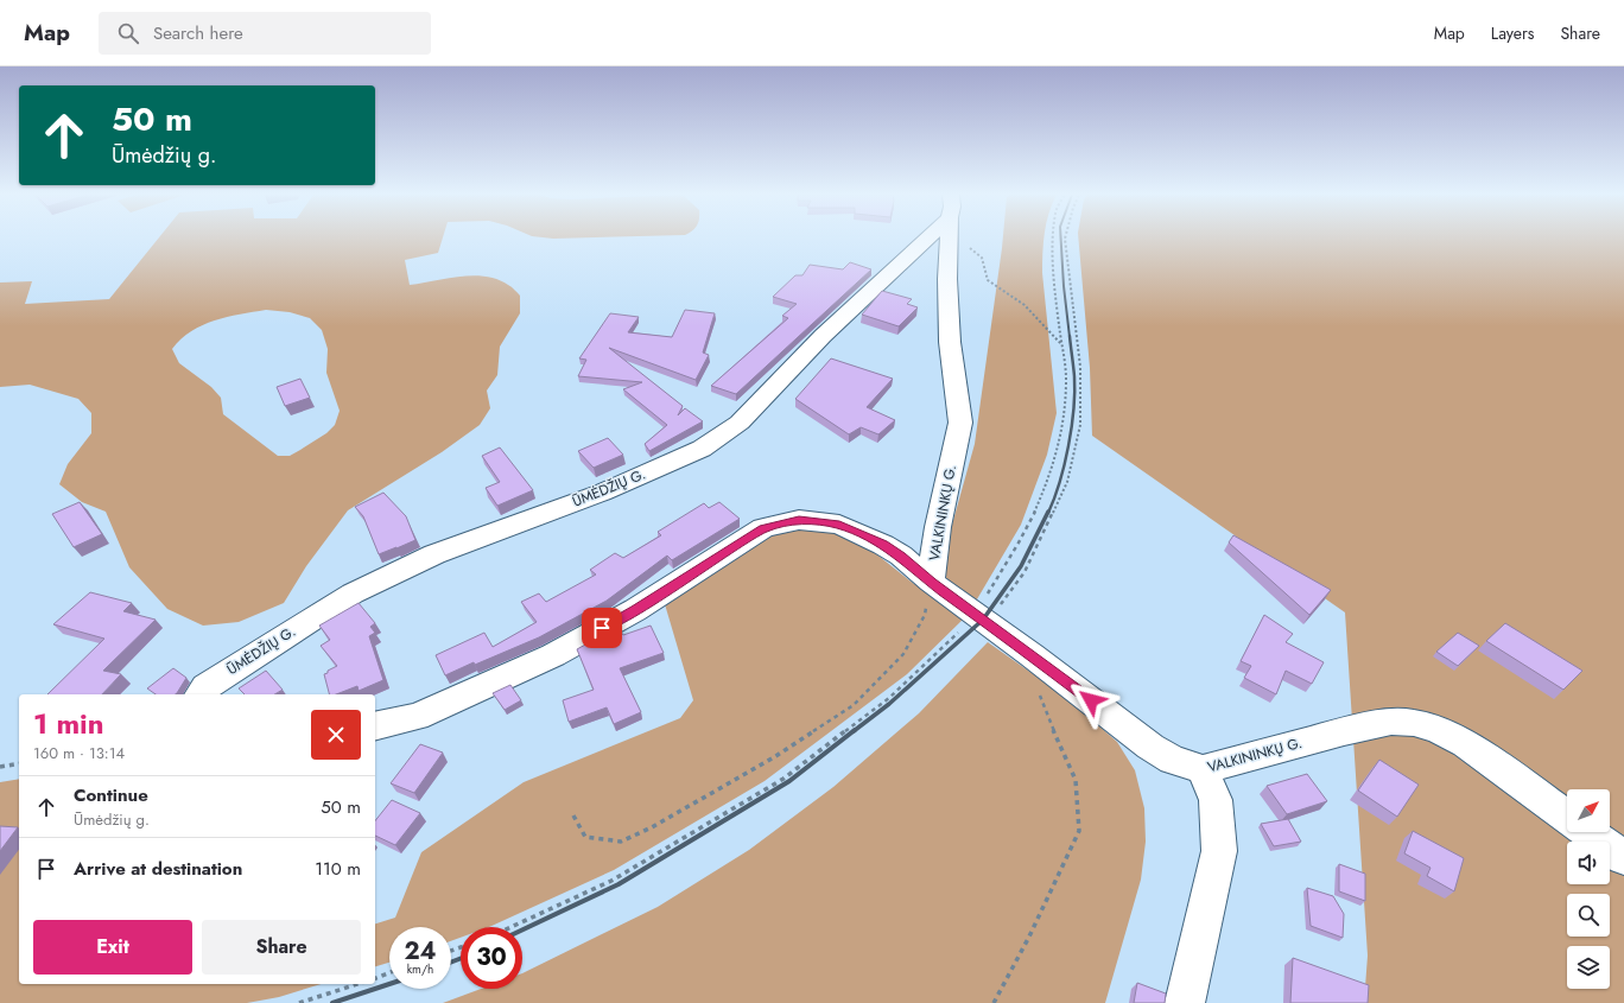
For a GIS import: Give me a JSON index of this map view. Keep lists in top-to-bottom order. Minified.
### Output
{"streets":{"street":["ŪMĖDŽIŲ G.","VALKININKŲ G."]},"north":"top right","page":{"header":"Map","search":"Search here","nav":["Map","Layers","Share"],"turn":["50 m","Ūmėdžių g."],"heading":["1 min","160 m · 13:14"],"list":[{"name":"Continue","note":"Ūmėdžių g.","value":"50 m"},{"name":"Arrive at destination","value":"110 m"}],"buttons":["Exit","Share"],"speed":"24 km/h","limit":"30"}}
